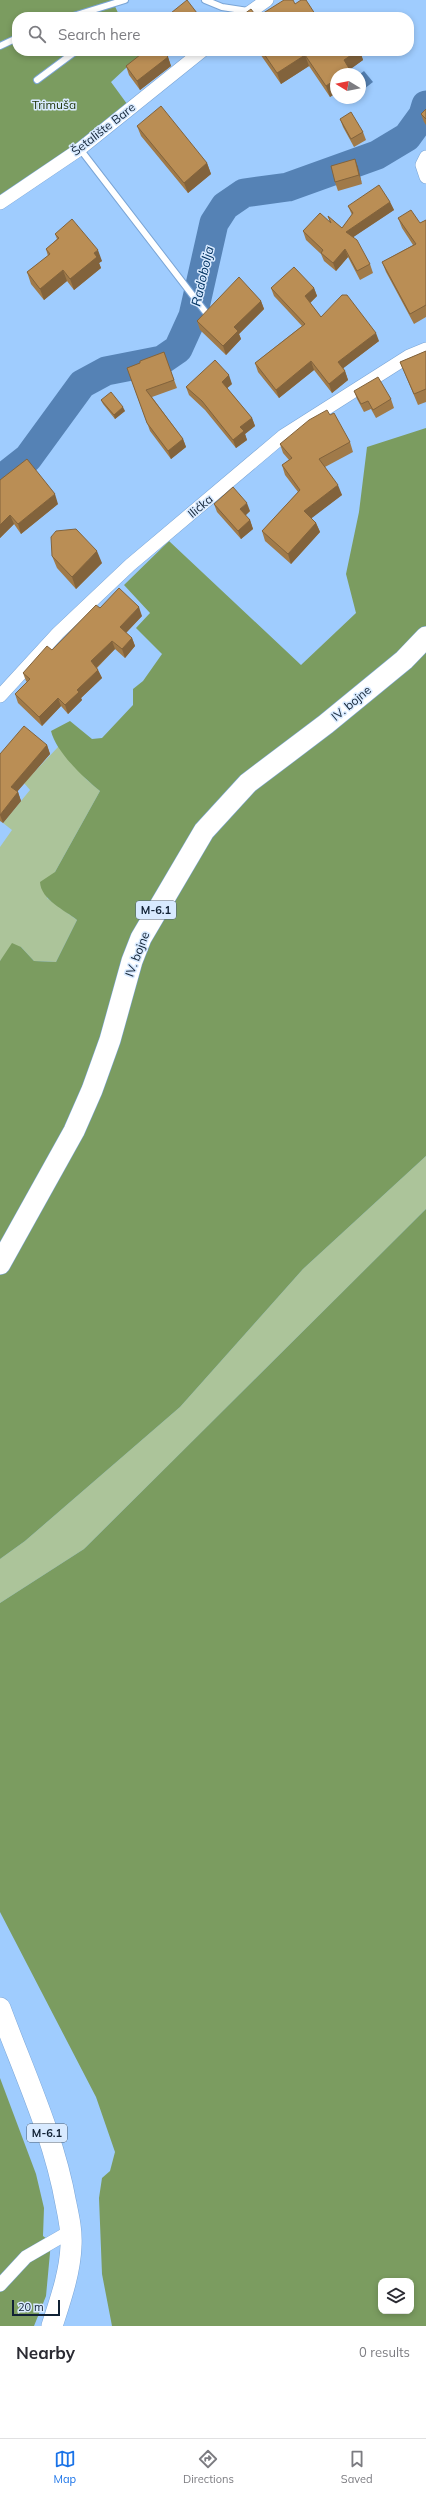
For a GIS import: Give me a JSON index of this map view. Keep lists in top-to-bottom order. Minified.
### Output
{"streets":{"main road":["IV. bojne","M-6.1"],"street":["Šetalište Bare","Ilićka"]},"water":["Radobolja"],"parks":["Trimuša"],"scale_bar":"20 m","north":"left","page":{"search":"Search here","scale":"20 m","heading":["Nearby","0 results"],"nav":["Map","Directions","Saved"]}}
